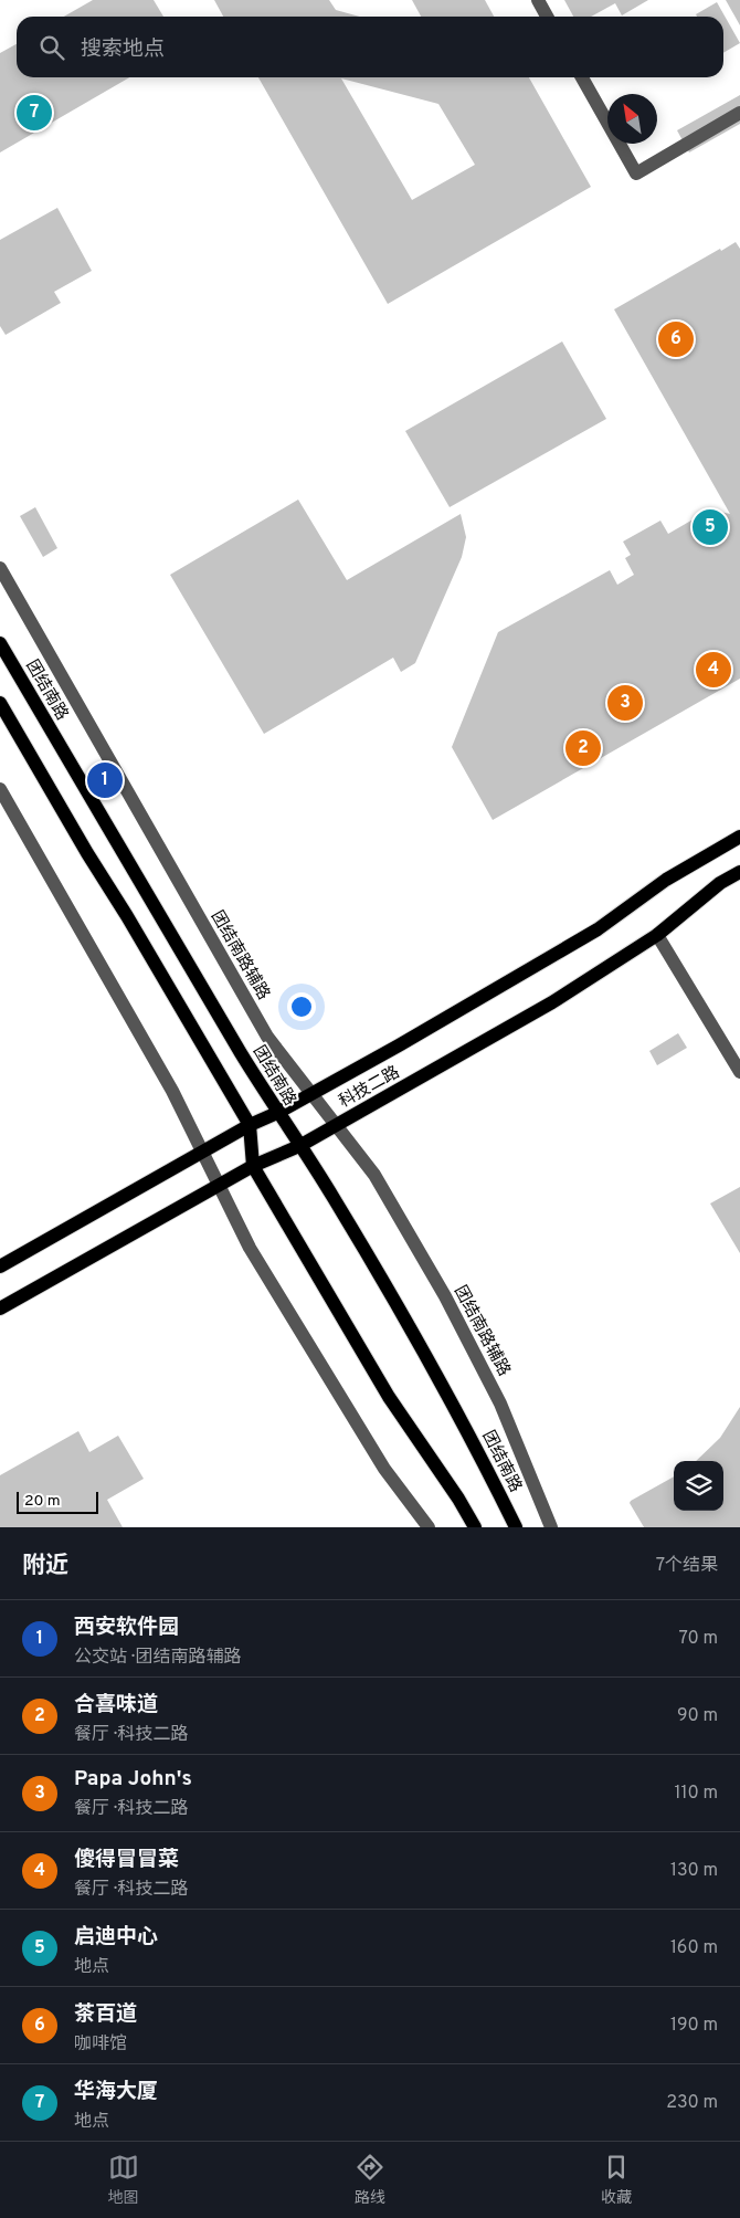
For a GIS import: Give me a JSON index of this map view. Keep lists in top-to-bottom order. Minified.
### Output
{"streets":{"main road":["团结南路","科技二路"],"street":["团结南路辅路"]},"crossings":[["团结南路","科技二路"],["团结南路辅路","科技二路"]],"scale_bar":"20 m","north":"top left","page":{"search":"搜索地点","pins":["7","6","5","4","3","2","1"],"scale":"20 m","heading":["附近","7个结果"],"list":[{"mark":"1","name":"西安软件园","note":"公交站 · 团结南路辅路","value":"70 m"},{"mark":"2","name":"合喜味道","note":"餐厅 · 科技二路","value":"90 m"},{"mark":"3","name":"Papa John's","note":"餐厅 · 科技二路","value":"110 m"},{"mark":"4","name":"傻得冒冒菜","note":"餐厅 · 科技二路","value":"130 m"},{"mark":"5","name":"启迪中心","note":"地点","value":"160 m"},{"mark":"6","name":"茶百道","note":"咖啡馆","value":"190 m"},{"mark":"7","name":"华海大厦","note":"地点","value":"230 m"}],"nav":["地图","路线","收藏"]}}
